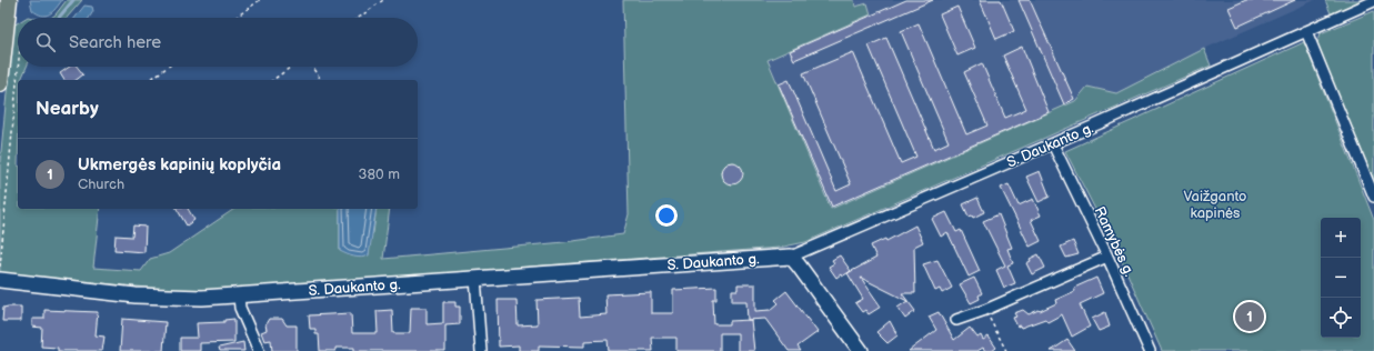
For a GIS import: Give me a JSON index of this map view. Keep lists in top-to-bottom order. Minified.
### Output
{"streets":{"street":["S. Daukanto g.","Ramybės g."]},"crossings":[["S. Daukanto g.","Ramybės g."]],"parks":["Vaižganto kapinės"],"page":{"search":"Search here","heading":"Nearby","list":[{"mark":"1","name":"Ukmergės kapinių koplyčia","note":"Church","value":"380 m"}],"map_buttons":["+","−"],"pins":"1"}}
